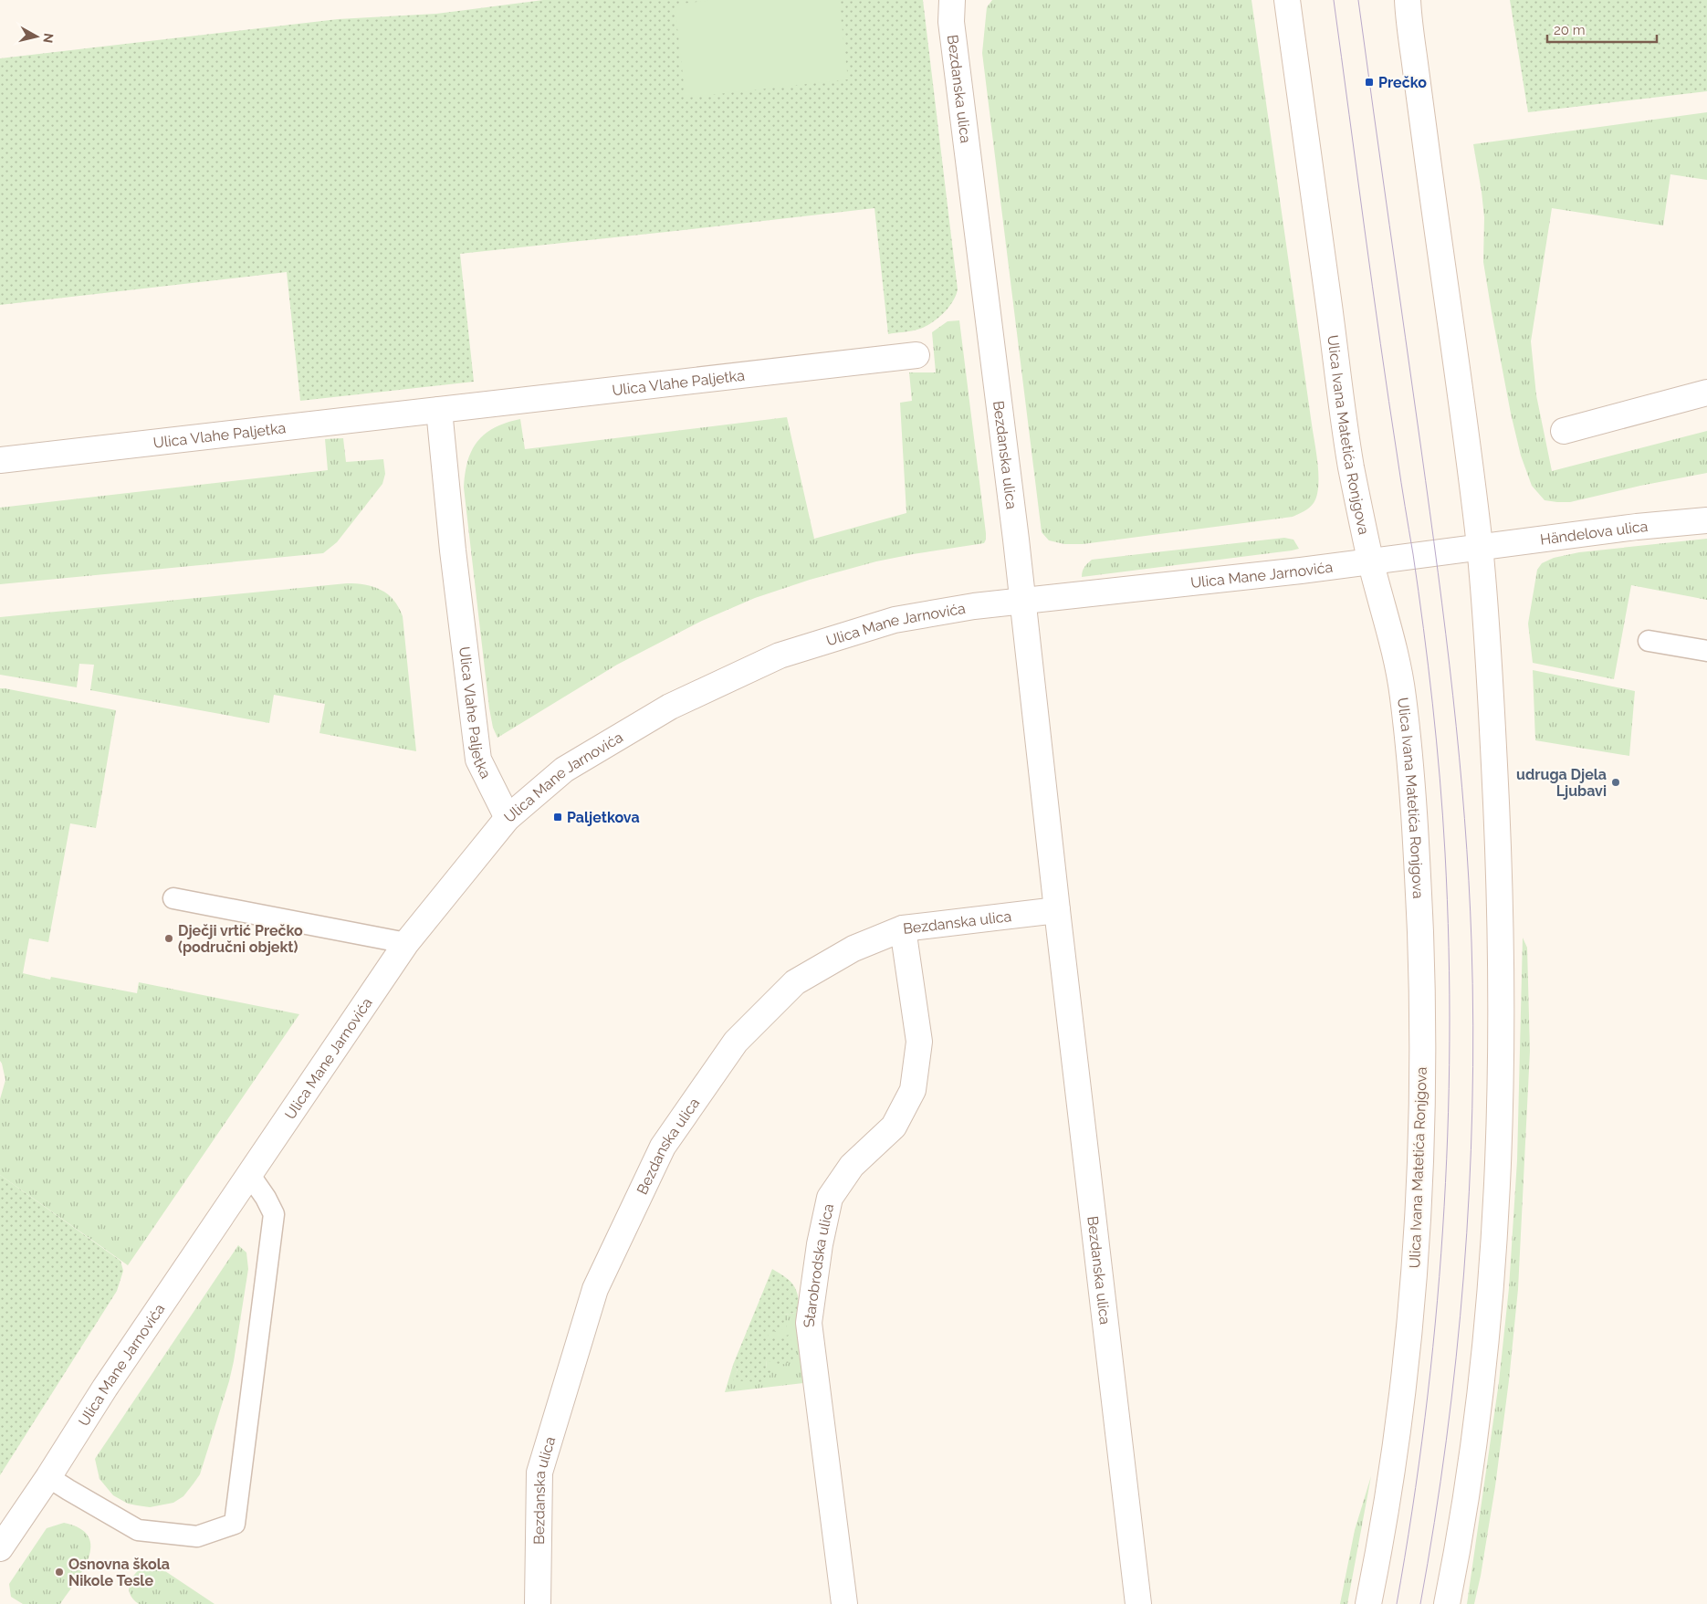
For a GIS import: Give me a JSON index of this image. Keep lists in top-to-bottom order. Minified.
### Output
{"streets":{"street":["Bezdanska ulica","Ulica Vlahe Paljetka","Ulica Ivana Matetića Ronjgova","Händelova ulica","Ulica Mane Jarnovića","Starobrodska ulica"]},"crossings":[["Bezdanska ulica","Ulica Mane Jarnovića"],["Bezdanska ulica","Starobrodska ulica"],["Ulica Vlahe Paljetka","Ulica Mane Jarnovića"],["Ulica Ivana Matetića Ronjgova","Ulica Mane Jarnovića"],["Händelova ulica","Ulica Mane Jarnovića"]],"places":{"transit":["Prečko","Paljetkova"],"other":["udruga Djela Ljubavi","Dječji vrtić Prečko (područni objekt)","Osnovna škola Nikole Tesle"]},"scale_bar":"20 m","north":"right"}
